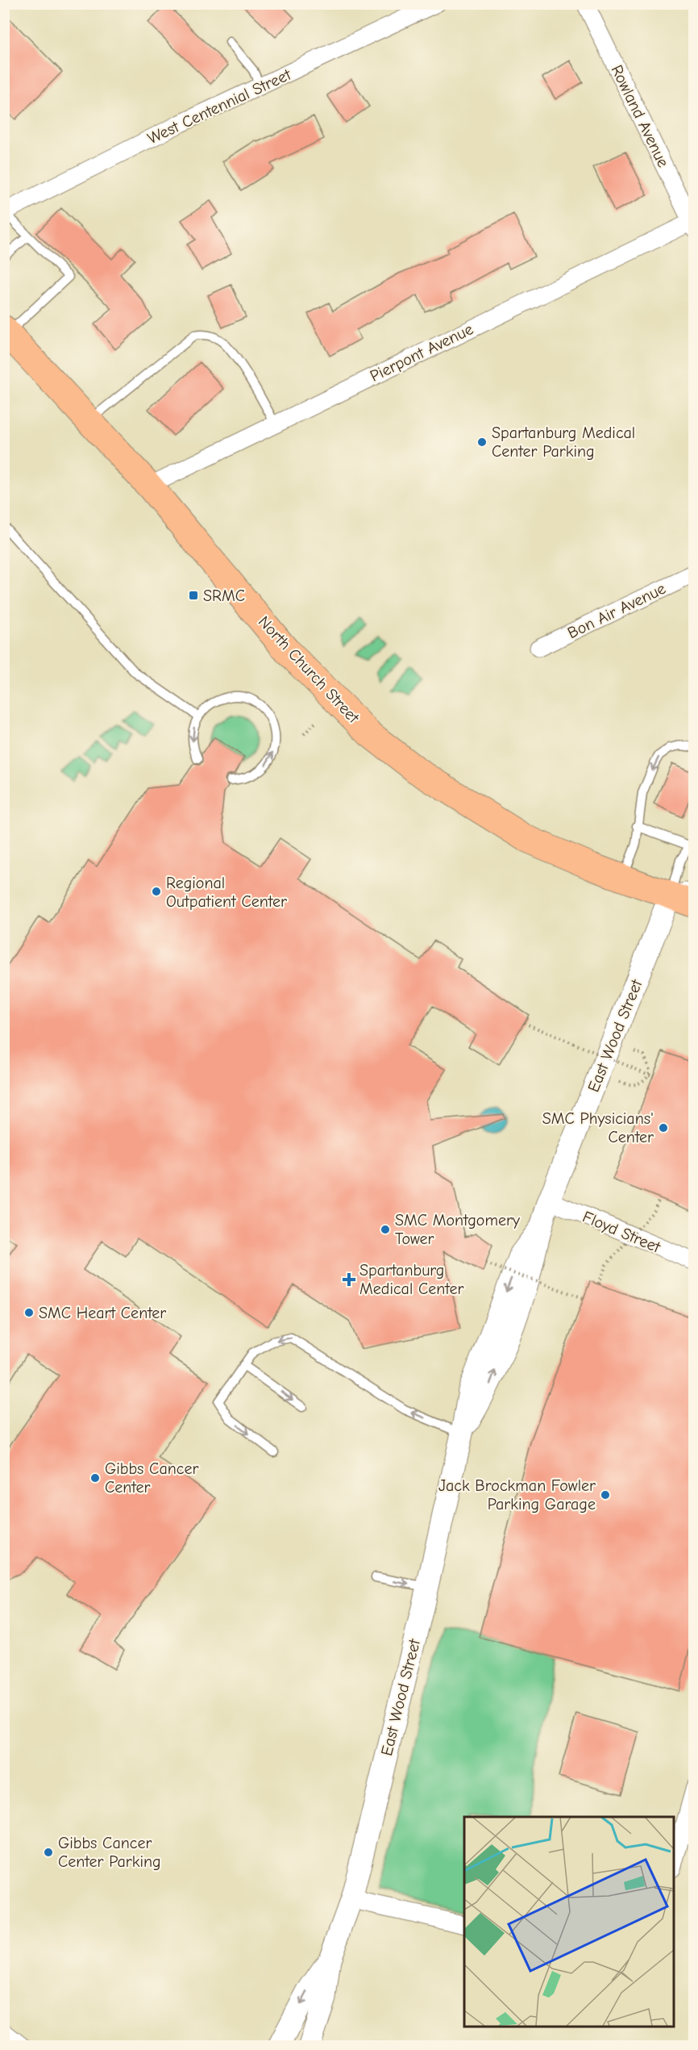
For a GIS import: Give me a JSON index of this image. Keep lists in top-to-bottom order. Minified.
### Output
{"streets":{"main road":["North Church Street"],"street":["West Centennial Street","Rowland Avenue","Pierpont Avenue","Bon Air Avenue","East Wood Street","Floyd Street"]},"crossings":[["Rowland Avenue","Pierpont Avenue"],["Pierpont Avenue","North Church Street"],["North Church Street","East Wood Street"],["East Wood Street","Floyd Street"]],"places":{"other":["Spartanburg Medical Center Parking","Regional Outpatient Center","SMC Physicians' Center","SMC Montgomery Tower","SMC Heart Center","Gibbs Cancer Center","Jack Brockman Fowler Parking Garage","Gibbs Cancer Center Parking"],"transit":["SRMC"],"health":["Spartanburg Medical Center"]}}
